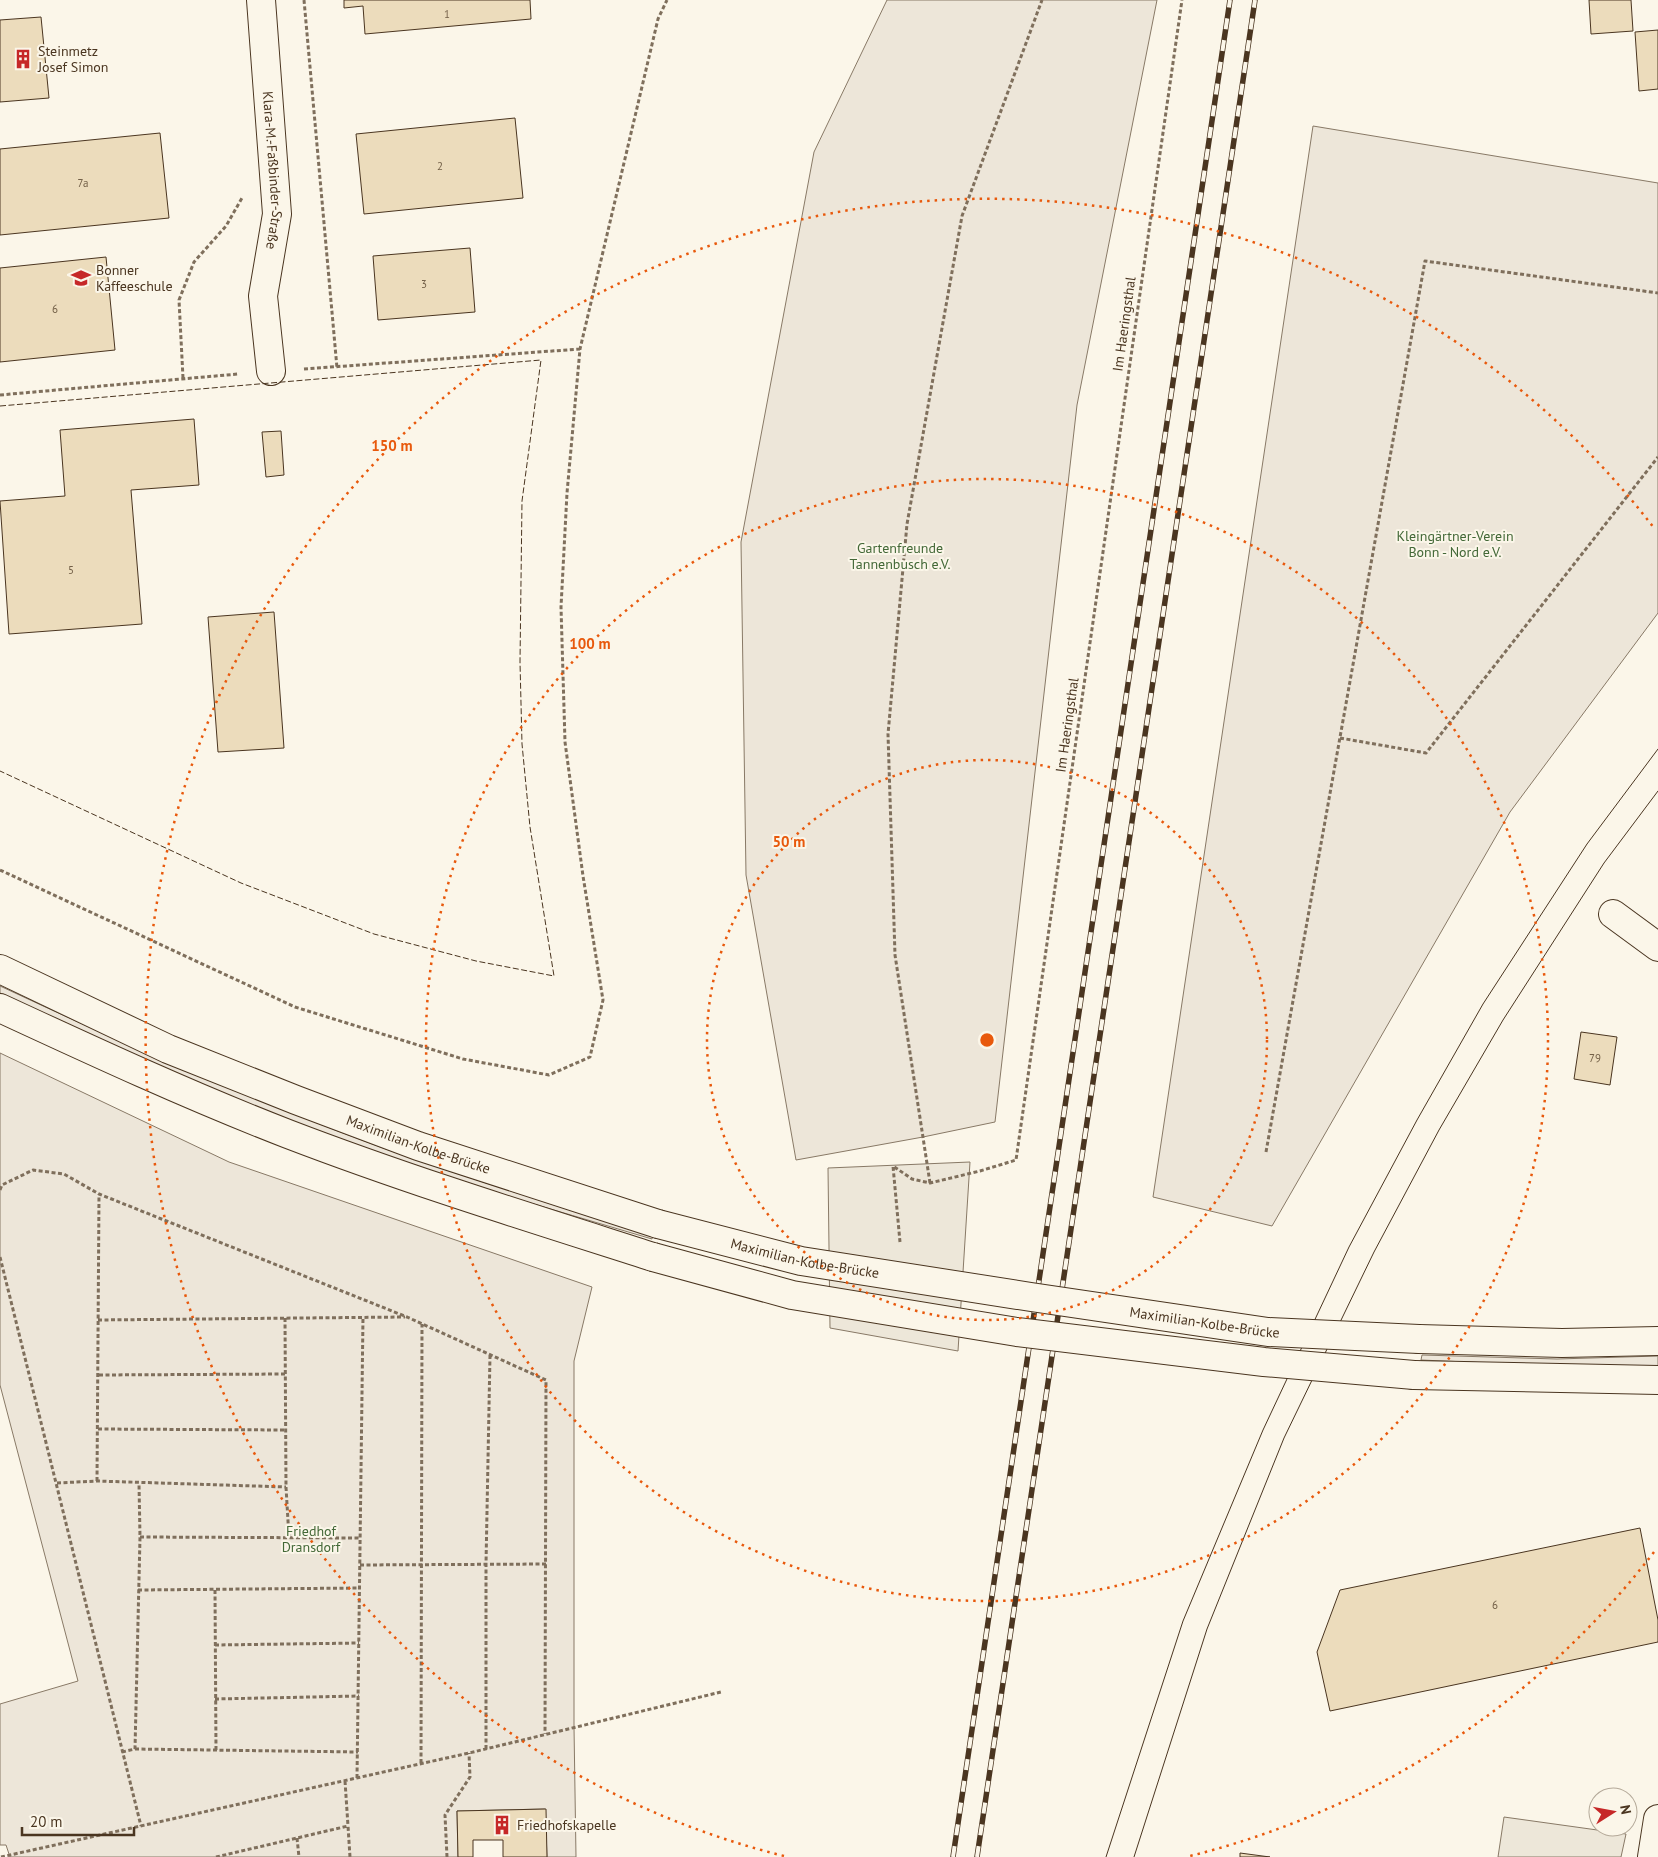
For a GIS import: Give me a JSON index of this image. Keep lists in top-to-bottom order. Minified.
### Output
{"streets":{"street":["Klara-M.-Faßbinder-Straße","Maximilian-Kolbe-Brücke"],"path":["Im Haeringsthal"]},"parks":["Kleingärtner-Verein Bonn - Nord e.V.","Gartenfreunde Tannenbusch e.V.","Friedhof Dransdorf"],"places":{"building":["Steinmetz Josef Simon","Friedhofskapelle"],"school or university":["Bonner Kaffeeschule"]},"house_numbers":["1","2","7a","3","6","5","79","6"],"scale_bar":"20 m","north":"right","rings":["150 m","100 m","50 m"]}
